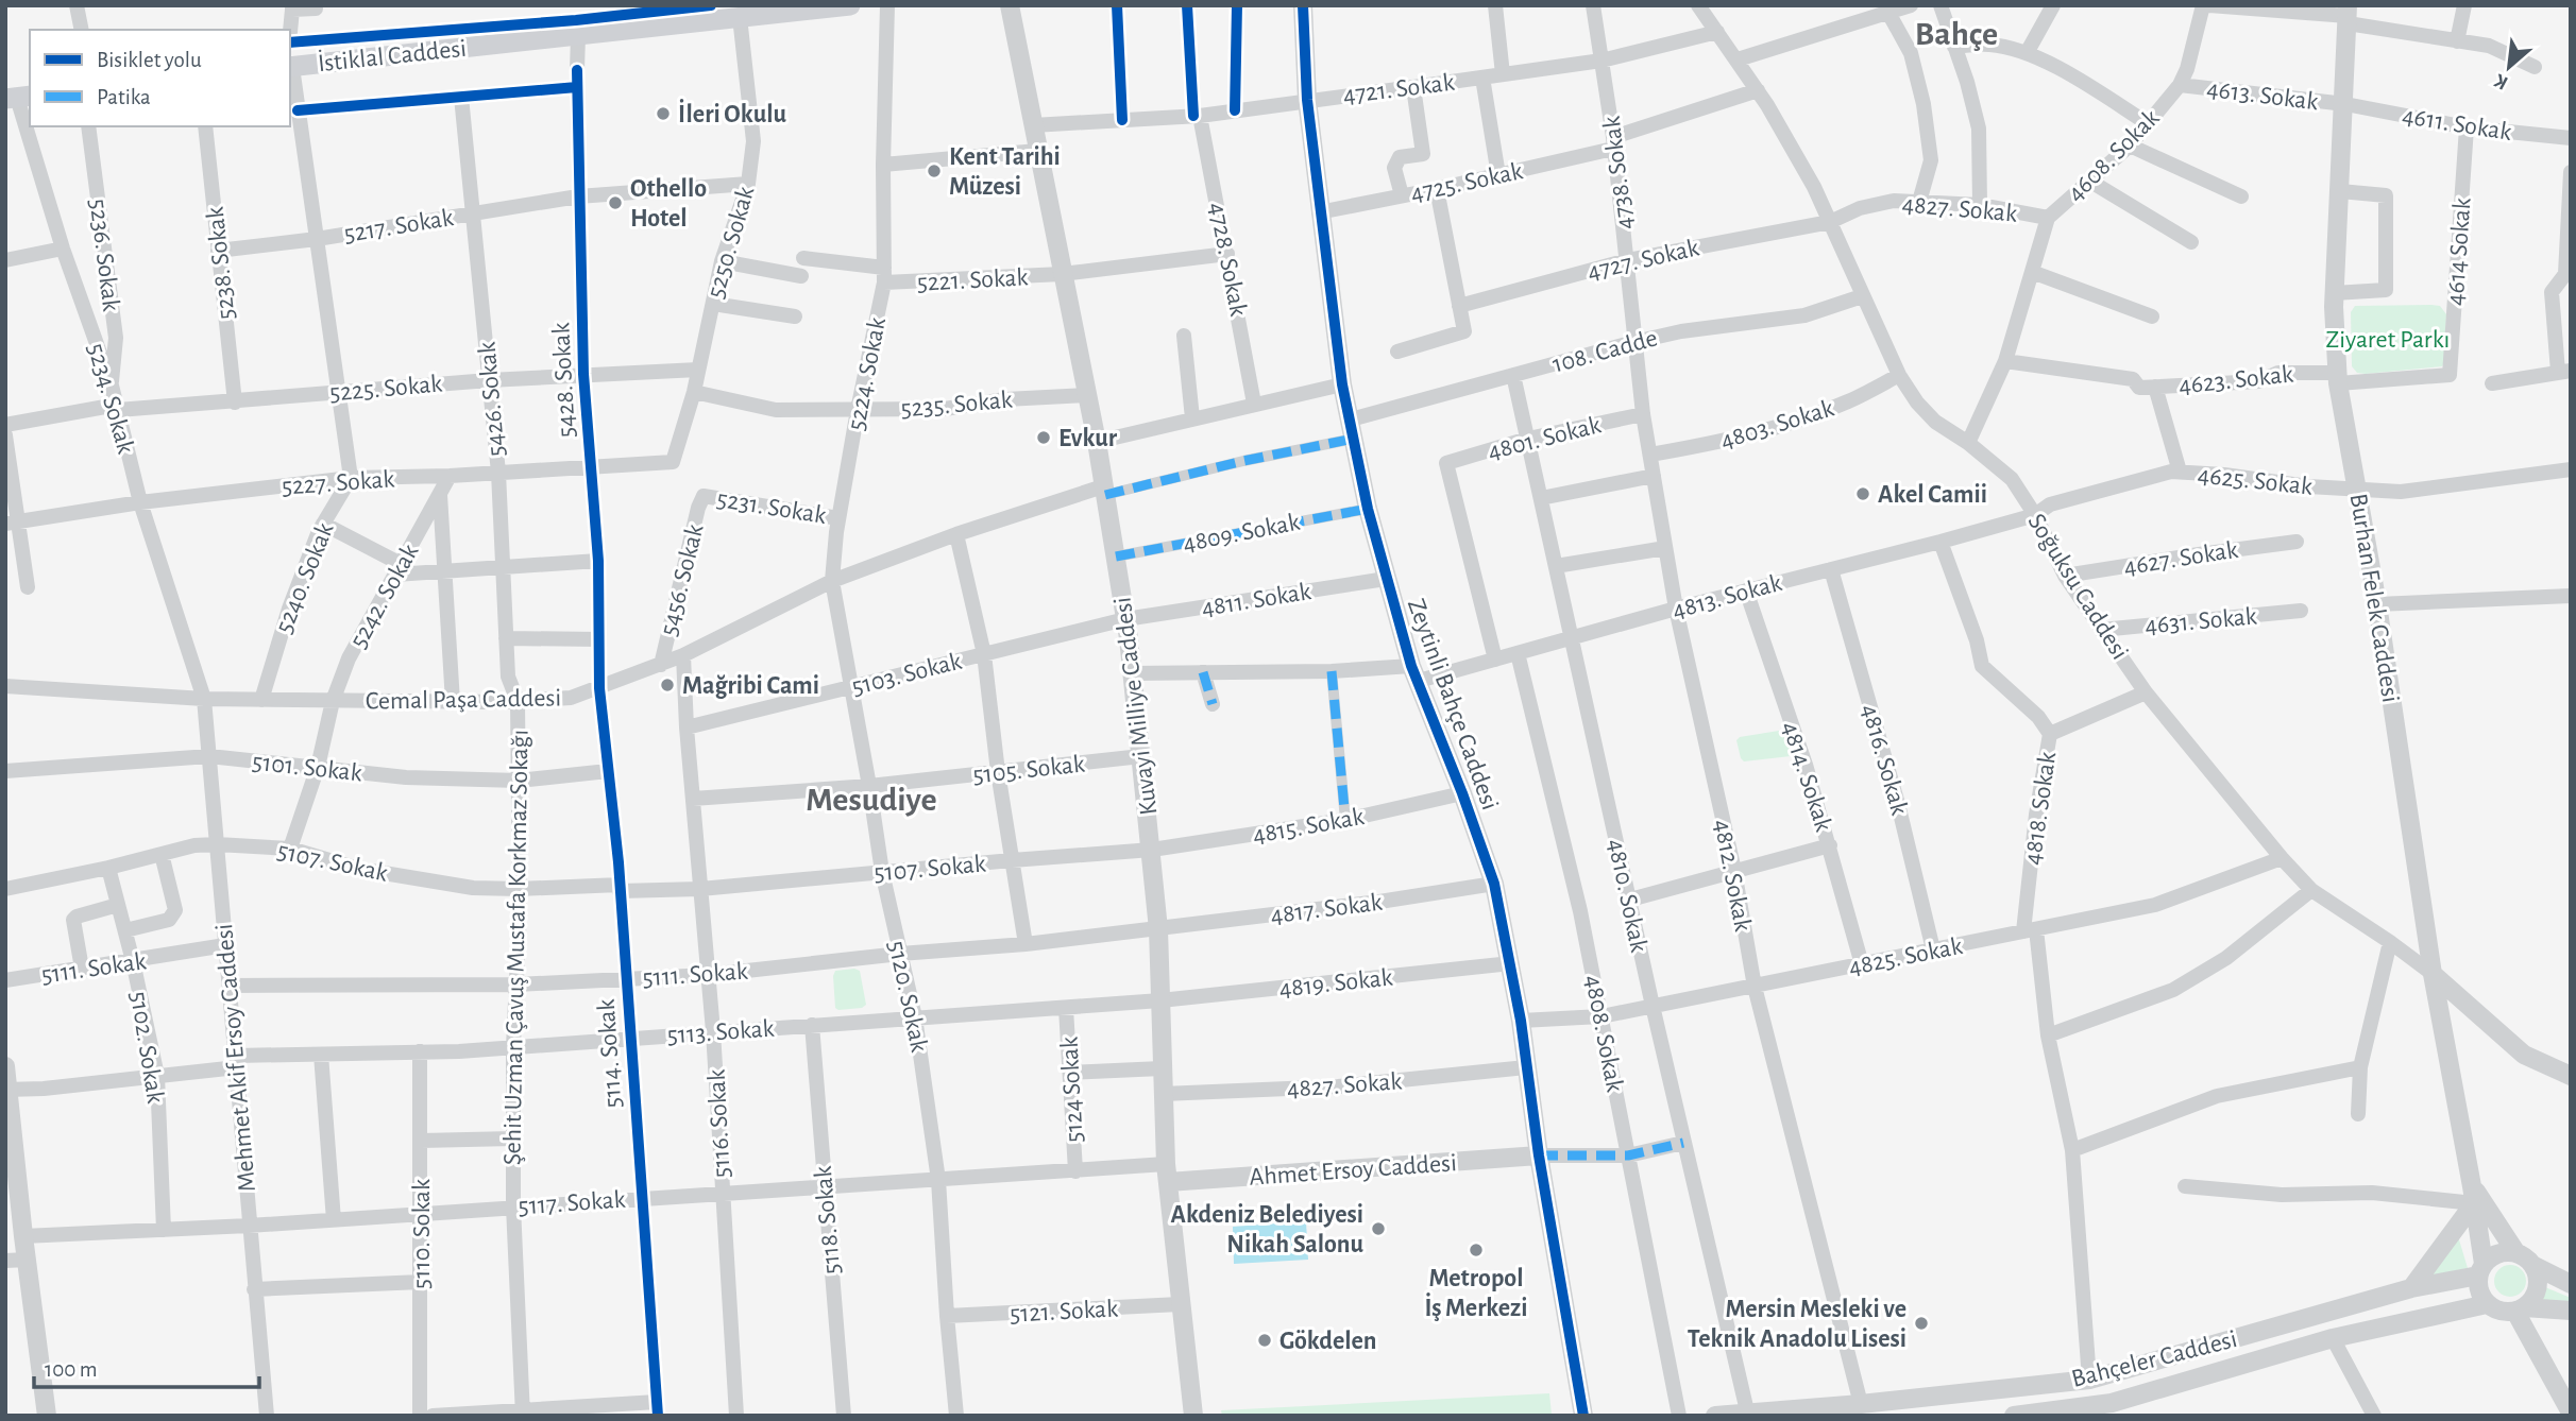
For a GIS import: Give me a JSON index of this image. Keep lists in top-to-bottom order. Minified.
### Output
{"streets":{"main road":["İstiklal Caddesi"],"street":["4721. Sokak","4613. Sokak","4611. Sokak","4608. Sokak","4738. Sokak","4725. Sokak","4827. Sokak","5217. Sokak","5250. Sokak","4614 Sokak","5236. Sokak","4728. Sokak","4727. Sokak","5238. Sokak","5221. Sokak","108. Cadde","5224. Sokak","4623. Sokak","5428. Sokak","5225. Sokak","5234. Sokak","5426. Sokak","5235. Sokak","4803. Sokak","4801. Sokak","4625. Sokak","5227. Sokak","5231. Sokak","4809. Sokak","4627. Sokak","5240. Sokak","5456. Sokak","Soğuksu Caddesi","5242. Sokak","4813. Sokak","Burhan Felek Caddesi","4811. Sokak","4631. Sokak","5103. Sokak","Cemal Paşa Caddesi","Zeytinli Bahçe Caddesi","Kuvayi Milliye Caddesi","4816. Sokak","5101. Sokak","5105. Sokak","4814. Sokak","4818. Sokak","4815. Sokak","5107. Sokak","4812. Sokak","4810. Sokak","4817. Sokak","Şehit Uzman Çavuş Mustafa Korkmaz Sokağı","4825. Sokak","5111. Sokak","4819. Sokak","5120. Sokak","5113. Sokak","4808. Sokak","5102. Sokak","5114. Sokak","Mehmet Akif Ersoy Caddesi","5124 Sokak","5116. Sokak","Ahmet Ersoy Caddesi","5117. Sokak","5118. Sokak","5110. Sokak","5121. Sokak","Bahçeler Caddesi"]},"crossings":[["İstiklal Caddesi","5250. Sokak"],["4721. Sokak","4738. Sokak"],["4721. Sokak","4728. Sokak"],["4721. Sokak","Soğuksu Caddesi"],["4721. Sokak","Zeytinli Bahçe Caddesi"],["4721. Sokak","Kuvayi Milliye Caddesi"],["4613. Sokak","4611. Sokak"],["4613. Sokak","4608. Sokak"],["4613. Sokak","Burhan Felek Caddesi"],["4611. Sokak","4614 Sokak"],["4611. Sokak","Burhan Felek Caddesi"],["4608. Sokak","4827. Sokak"],["4738. Sokak","4725. Sokak"],["4738. Sokak","4727. Sokak"],["4738. Sokak","108. Cadde"],["4738. Sokak","4812. Sokak"],["4725. Sokak","Soğuksu Caddesi"],["4725. Sokak","Zeytinli Bahçe Caddesi"],["4827. Sokak","4727. Sokak"],["4827. Sokak","Soğuksu Caddesi"],["4827. Sokak","Zeytinli Bahçe Caddesi"],["4827. Sokak","Kuvayi Milliye Caddesi"],["5217. Sokak","5250. Sokak"],["5217. Sokak","5238. Sokak"],["5217. Sokak","5428. Sokak"],["5217. Sokak","5426. Sokak"],["5250. Sokak","5225. Sokak"],["5250. Sokak","5235. Sokak"],["5250. Sokak","5227. Sokak"],["4614 Sokak","4623. Sokak"],["5236. Sokak","5234. Sokak"],["4728. Sokak","5221. Sokak"],["4727. Sokak","Soğuksu Caddesi"],["5238. Sokak","5225. Sokak"],["5221. Sokak","5224. Sokak"],["5221. Sokak","Kuvayi Milliye Caddesi"],["108. Cadde","Soğuksu Caddesi"],["108. Cadde","Zeytinli Bahçe Caddesi"],["108. Cadde","4812. Sokak"],["108. Cadde","4810. Sokak"],["5224. Sokak","5235. Sokak"],["5224. Sokak","5231. Sokak"],["5224. Sokak","Cemal Paşa Caddesi"],["5224. Sokak","5120. Sokak"],["4623. Sokak","Burhan Felek Caddesi"],["5428. Sokak","5225. Sokak"],["5428. Sokak","5426. Sokak"],["5428. Sokak","5227. Sokak"],["5428. Sokak","Cemal Paşa Caddesi"],["5428. Sokak","5114. Sokak"],["5225. Sokak","5234. Sokak"],["5225. Sokak","5426. Sokak"],["5234. Sokak","5227. Sokak"],["5234. Sokak","Cemal Paşa Caddesi"],["5234. Sokak","Mehmet Akif Ersoy Caddesi"],["5426. Sokak","5227. Sokak"],["5426. Sokak","Cemal Paşa Caddesi"],["5426. Sokak","Şehit Uzman Çavuş Mustafa Korkmaz Sokağı"],["5235. Sokak","Kuvayi Milliye Caddesi"],["4803. Sokak","Soğuksu Caddesi"],["4803. Sokak","4812. Sokak"],["4801. Sokak","4813. Sokak"],["4801. Sokak","4812. Sokak"],["4801. Sokak","4810. Sokak"],["4625. Sokak","Soğuksu Caddesi"],["4625. Sokak","4813. Sokak"],["4625. Sokak","Burhan Felek Caddesi"],["5227. Sokak","5240. Sokak"],["5227. Sokak","5242. Sokak"],["5231. Sokak","5456. Sokak"],["4809. Sokak","Zeytinli Bahçe Caddesi"],["4809. Sokak","Kuvayi Milliye Caddesi"],["4627. Sokak","Soğuksu Caddesi"],["5240. Sokak","Cemal Paşa Caddesi"],["5456. Sokak","Cemal Paşa Caddesi"],["Soğuksu Caddesi","4813. Sokak"],["Soğuksu Caddesi","Burhan Felek Caddesi"],["Soğuksu Caddesi","4631. Sokak"],["Soğuksu Caddesi","4825. Sokak"],["5242. Sokak","Cemal Paşa Caddesi"],["5242. Sokak","5101. Sokak"],["5242. Sokak","5107. Sokak"],["4813. Sokak","Zeytinli Bahçe Caddesi"],["4813. Sokak","Kuvayi Milliye Caddesi"],["4813. Sokak","4816. Sokak"],["4813. Sokak","4814. Sokak"],["4813. Sokak","4818. Sokak"],["4813. Sokak","4812. Sokak"],["4813. Sokak","4810. Sokak"],["4813. Sokak","4808. Sokak"],["Burhan Felek Caddesi","Bahçeler Caddesi"],["4811. Sokak","5103. Sokak"],["4811. Sokak","Zeytinli Bahçe Caddesi"],["4811. Sokak","Kuvayi Milliye Caddesi"],["5103. Sokak","Kuvayi Milliye Caddesi"],["5103. Sokak","5120. Sokak"],["5103. Sokak","5116. Sokak"],["Cemal Paşa Caddesi","Kuvayi Milliye Caddesi"],["Cemal Paşa Caddesi","Şehit Uzman Çavuş Mustafa Korkmaz Sokağı"],["Cemal Paşa Caddesi","5120. Sokak"],["Cemal Paşa Caddesi","5114. Sokak"],["Cemal Paşa Caddesi","Mehmet Akif Ersoy Caddesi"],["Cemal Paşa Caddesi","5116. Sokak"],["Zeytinli Bahçe Caddesi","4815. Sokak"],["Zeytinli Bahçe Caddesi","4817. Sokak"],["Zeytinli Bahçe Caddesi","4825. Sokak"],["Zeytinli Bahçe Caddesi","4819. Sokak"],["Zeytinli Bahçe Caddesi","Ahmet Ersoy Caddesi"],["Kuvayi Milliye Caddesi","5105. Sokak"],["Kuvayi Milliye Caddesi","4815. Sokak"],["Kuvayi Milliye Caddesi","5107. Sokak"],["Kuvayi Milliye Caddesi","4817. Sokak"],["Kuvayi Milliye Caddesi","5111. Sokak"],["Kuvayi Milliye Caddesi","4819. Sokak"],["Kuvayi Milliye Caddesi","5113. Sokak"],["Kuvayi Milliye Caddesi","Ahmet Ersoy Caddesi"],["Kuvayi Milliye Caddesi","5117. Sokak"],["Kuvayi Milliye Caddesi","5121. Sokak"],["4816. Sokak","4825. Sokak"],["5101. Sokak","Şehit Uzman Çavuş Mustafa Korkmaz Sokağı"],["5101. Sokak","5114. Sokak"],["5101. Sokak","Mehmet Akif Ersoy Caddesi"],["5105. Sokak","5120. Sokak"],["5105. Sokak","5116. Sokak"],["4814. Sokak","4825. Sokak"],["4818. Sokak","4825. Sokak"],["4818. Sokak","Bahçeler Caddesi"],["4815. Sokak","5107. Sokak"],["5107. Sokak","Şehit Uzman Çavuş Mustafa Korkmaz Sokağı"],["5107. Sokak","5120. Sokak"],["5107. Sokak","5102. Sokak"],["5107. Sokak","5114. Sokak"],["5107. Sokak","Mehmet Akif Ersoy Caddesi"],["5107. Sokak","5116. Sokak"],["4812. Sokak","4825. Sokak"],["4812. Sokak","Bahçeler Caddesi"],["4810. Sokak","4825. Sokak"],["4810. Sokak","Bahçeler Caddesi"],["4817. Sokak","5111. Sokak"],["Şehit Uzman Çavuş Mustafa Korkmaz Sokağı","5111. Sokak"],["Şehit Uzman Çavuş Mustafa Korkmaz Sokağı","5113. Sokak"],["Şehit Uzman Çavuş Mustafa Korkmaz Sokağı","5117. Sokak"],["4825. Sokak","4808. Sokak"],["5111. Sokak","5120. Sokak"],["5111. Sokak","5102. Sokak"],["5111. Sokak","5114. Sokak"],["5111. Sokak","Mehmet Akif Ersoy Caddesi"],["5111. Sokak","5116. Sokak"],["4819. Sokak","5113. Sokak"],["5120. Sokak","5113. Sokak"],["5120. Sokak","5117. Sokak"],["5120. Sokak","5121. Sokak"],["5113. Sokak","5102. Sokak"],["5113. Sokak","5114. Sokak"],["5113. Sokak","Mehmet Akif Ersoy Caddesi"],["5113. Sokak","5124 Sokak"],["5113. Sokak","5116. Sokak"],["5113. Sokak","5118. Sokak"],["5113. Sokak","5110. Sokak"],["5102. Sokak","5117. Sokak"],["5114. Sokak","5117. Sokak"],["Mehmet Akif Ersoy Caddesi","5117. Sokak"],["5124 Sokak","5117. Sokak"],["5116. Sokak","5117. Sokak"],["Ahmet Ersoy Caddesi","5117. Sokak"],["5117. Sokak","5118. Sokak"],["5117. Sokak","5110. Sokak"]],"districts":["Bahçe","Mesudiye"],"parks":["Ziyaret Parkı"],"places":["İleri Okulu","Kent Tarihi Müzesi","Othello Hotel","Evkur","Akel Camii","Mağribi Cami","Akdeniz Belediyesi Nikah Salonu","Metropol İş Merkezi","Mersin Mesleki ve Teknik Anadolu Lisesi","Gökdelen"],"legend":["Bisiklet yolu","Patika"],"scale_bar":"100 m","north":"bottom left"}
